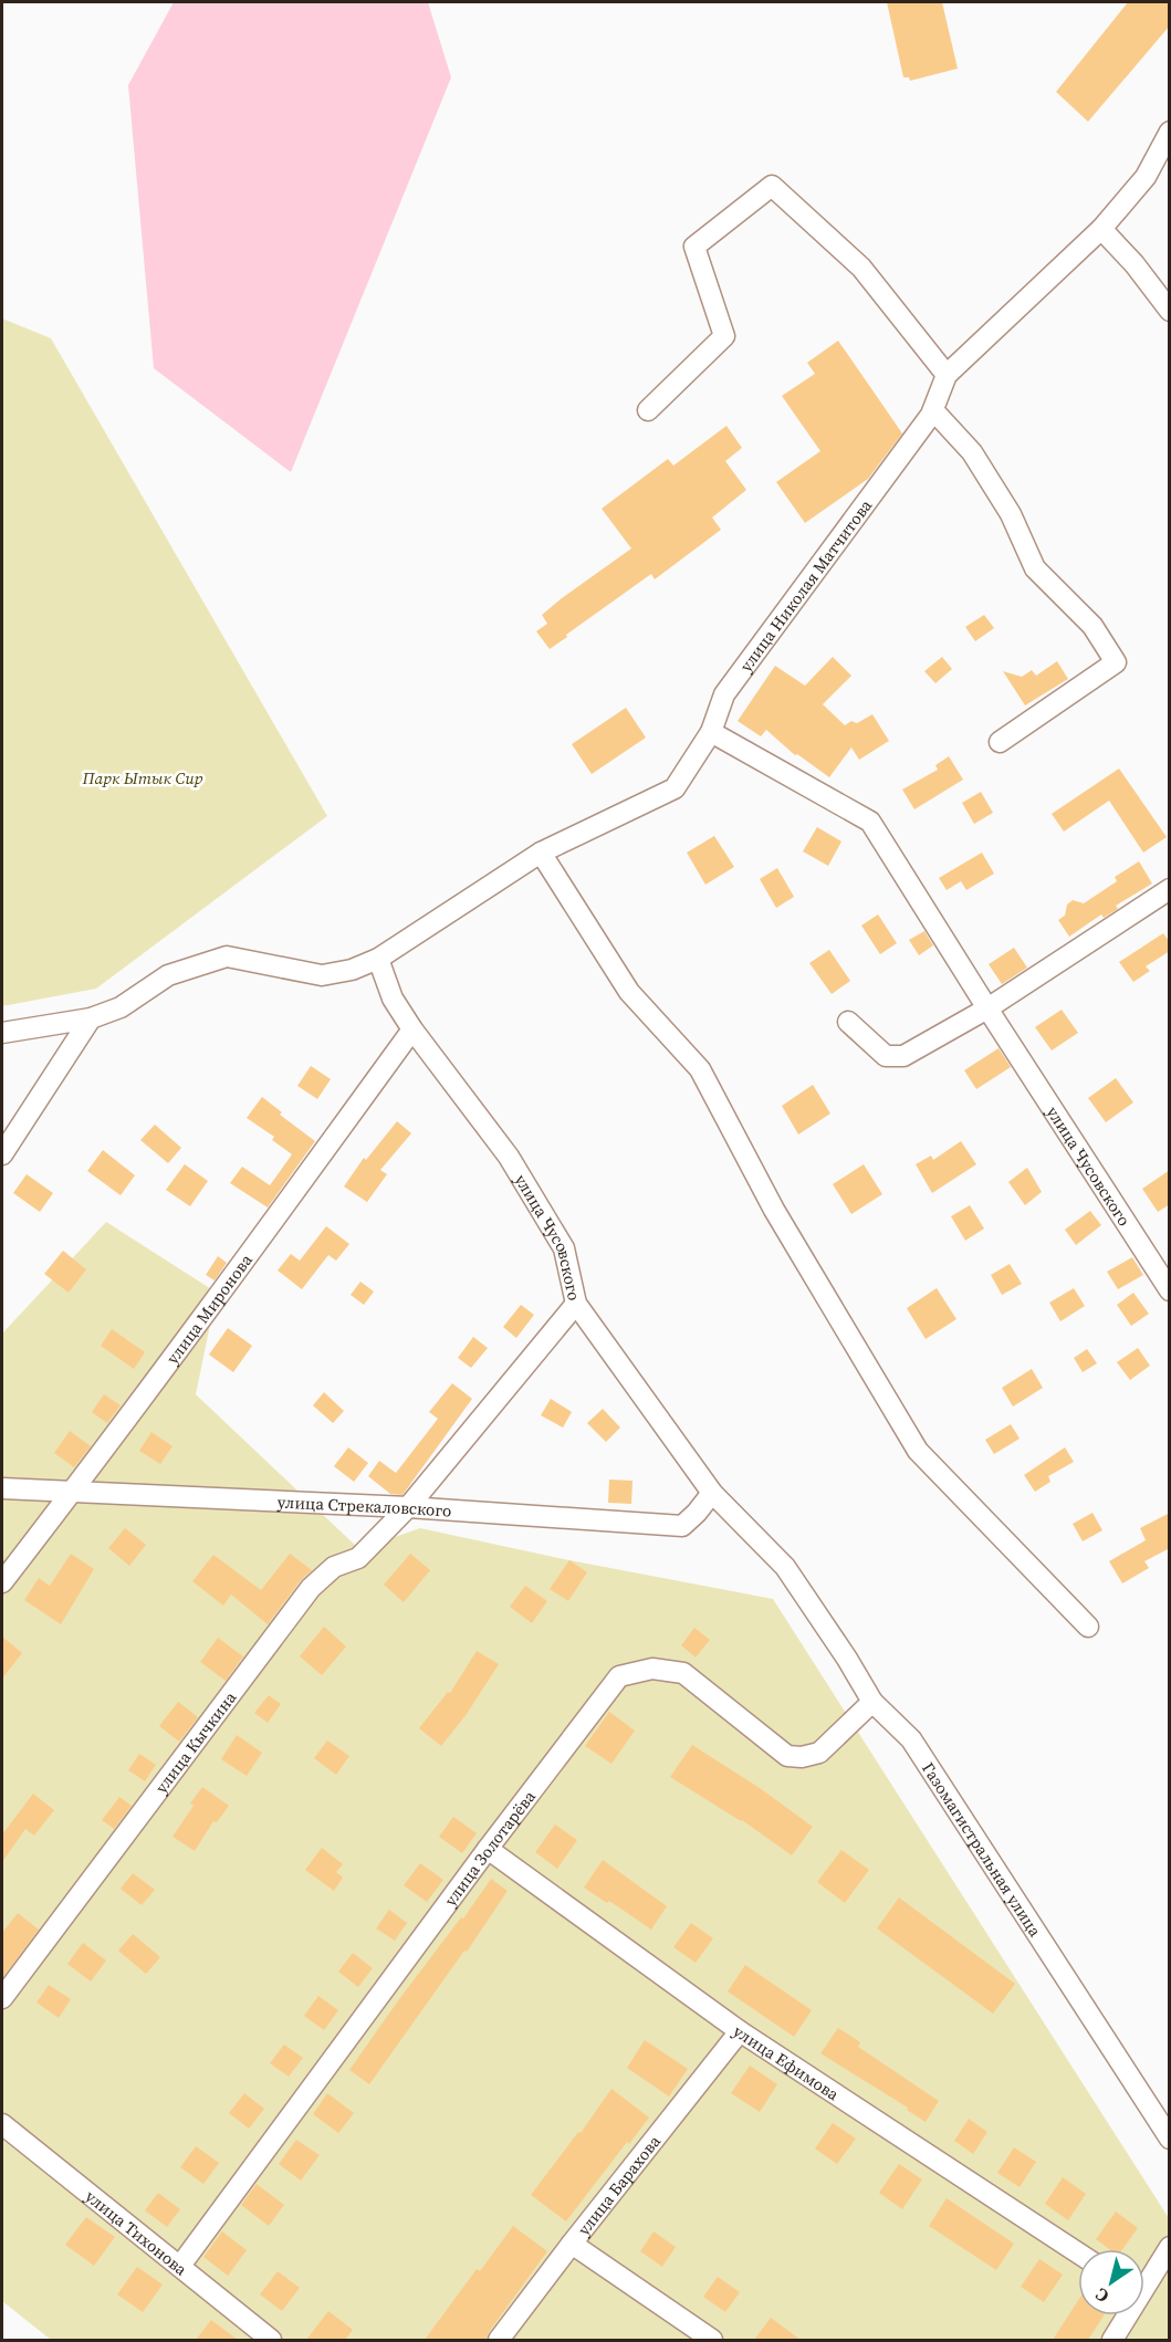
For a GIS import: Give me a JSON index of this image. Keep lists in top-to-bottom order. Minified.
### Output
{"streets":{"street":["улица Николая Матчитова","улица Чусовского","улица Миронова","улица Стрекаловского","улица Кычкина","улица Золотарёва","Газомагистральная улица","улица Ефимова","улица Барахова","улица Тихонова"]},"crossings":[["улица Николая Матчитова","улица Чусовского"],["улица Чусовского","улица Миронова"],["улица Чусовского","улица Стрекаловского"],["улица Чусовского","улица Кычкина"],["улица Чусовского","Газомагистральная улица"],["улица Миронова","улица Стрекаловского"],["улица Стрекаловского","улица Кычкина"],["улица Золотарёва","Газомагистральная улица"],["улица Золотарёва","улица Ефимова"],["улица Золотарёва","улица Тихонова"],["улица Ефимова","улица Барахова"]],"parks":["Парк Ытык Сир"],"north":"bottom left"}
